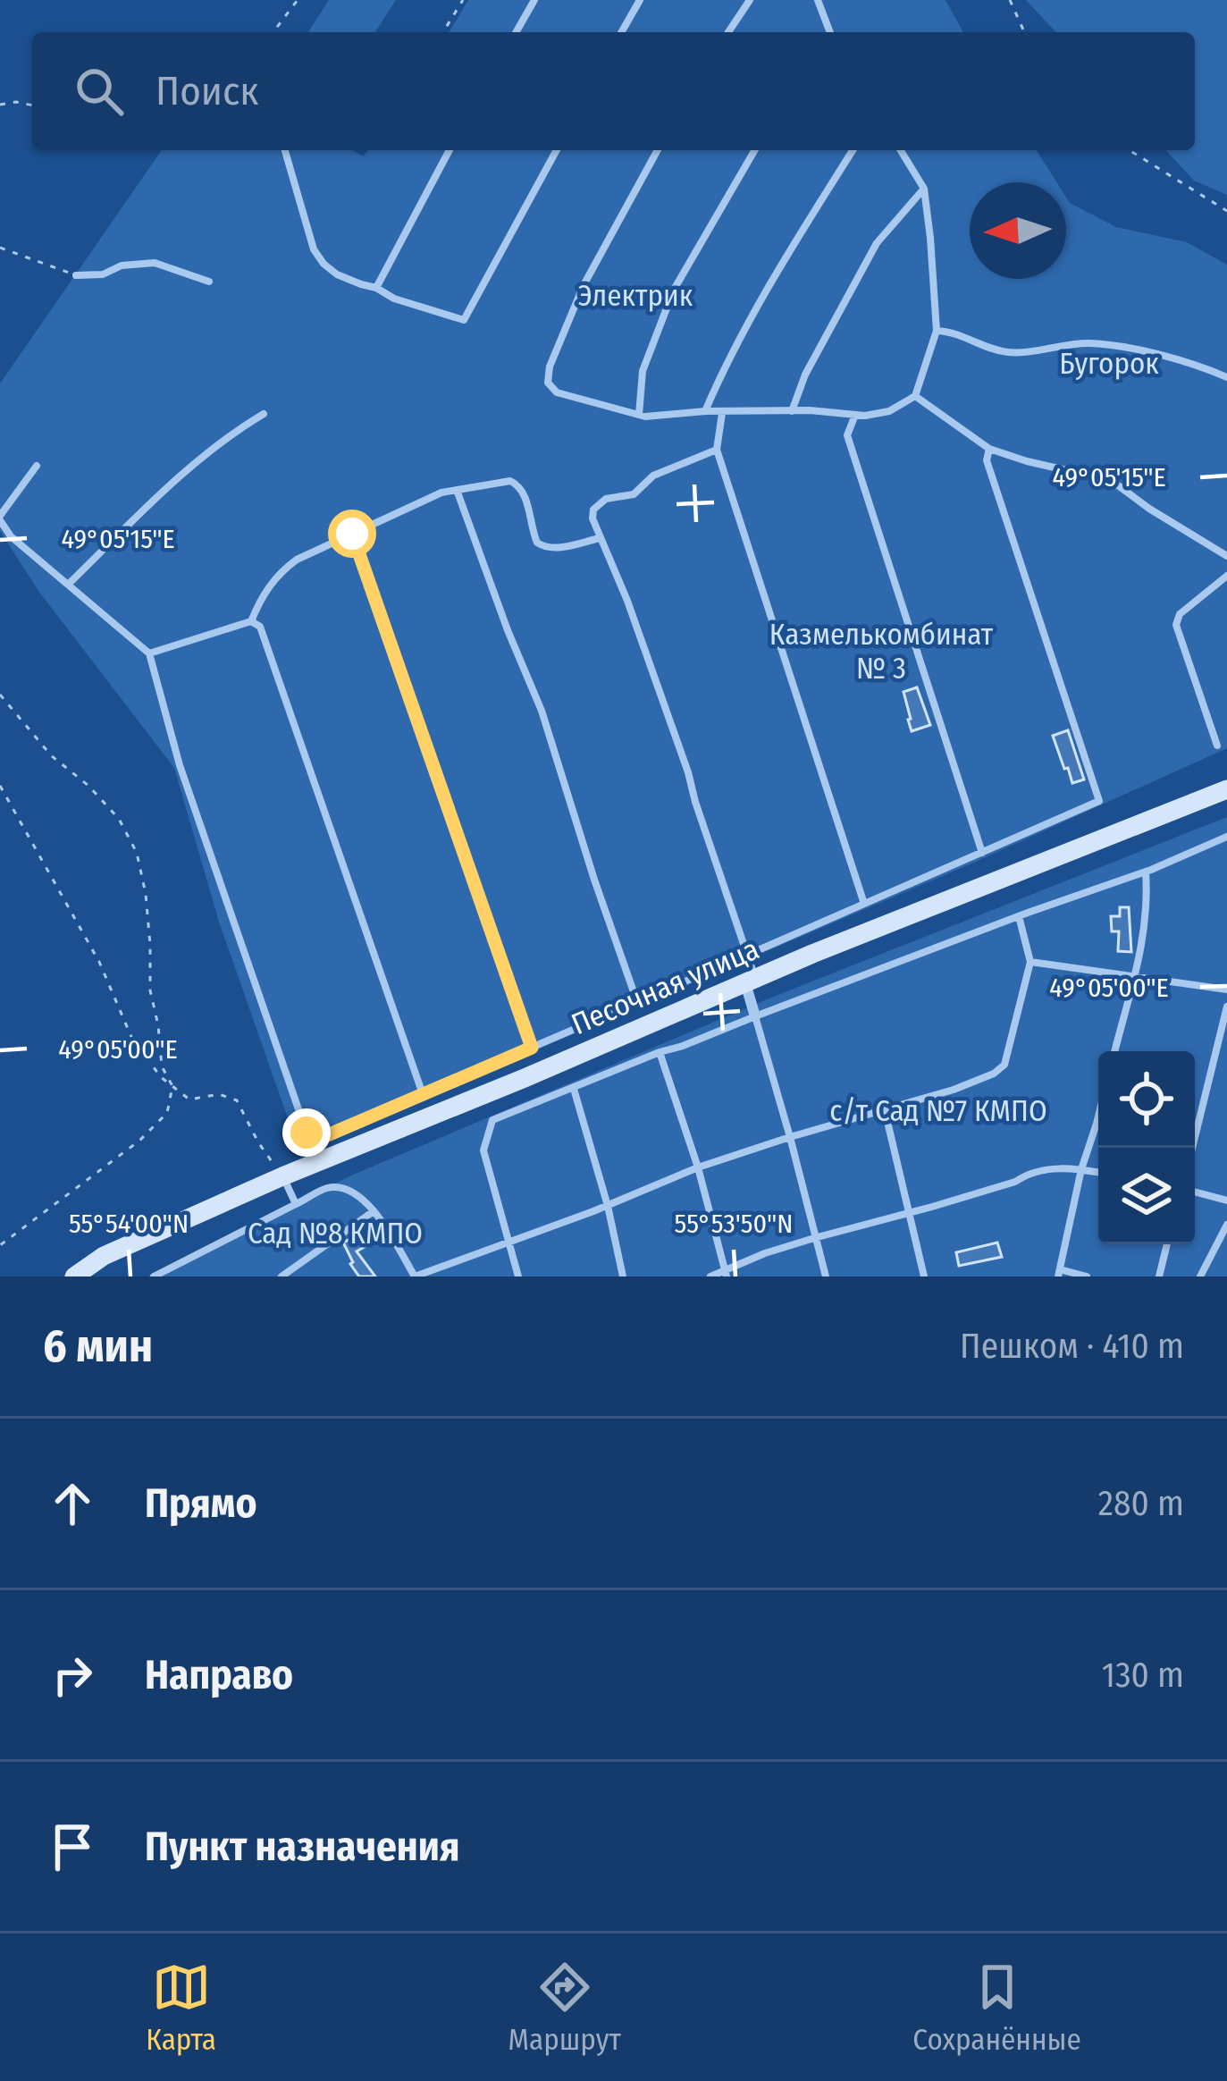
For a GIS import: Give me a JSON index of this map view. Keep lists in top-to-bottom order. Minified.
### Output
{"streets":{"main road":["Песочная улица"]},"parks":["Электрик","Бугорок","Казмелькомбинат № 3","с/т Сад №7 КМПО","Сад №8 КМПО"],"north":"left","page":{"search":"Поиск","heading":["6 мин","Пешком · 410 m"],"list":[["Прямо","280 m"],["Направо","130 m"],"Пункт назначения"],"nav":["Карта","Маршрут","Сохранённые"]},"coordinates":["49°05'15\"E","49°05'00\"E","55°54'00\"N","55°53'50\"N"]}
